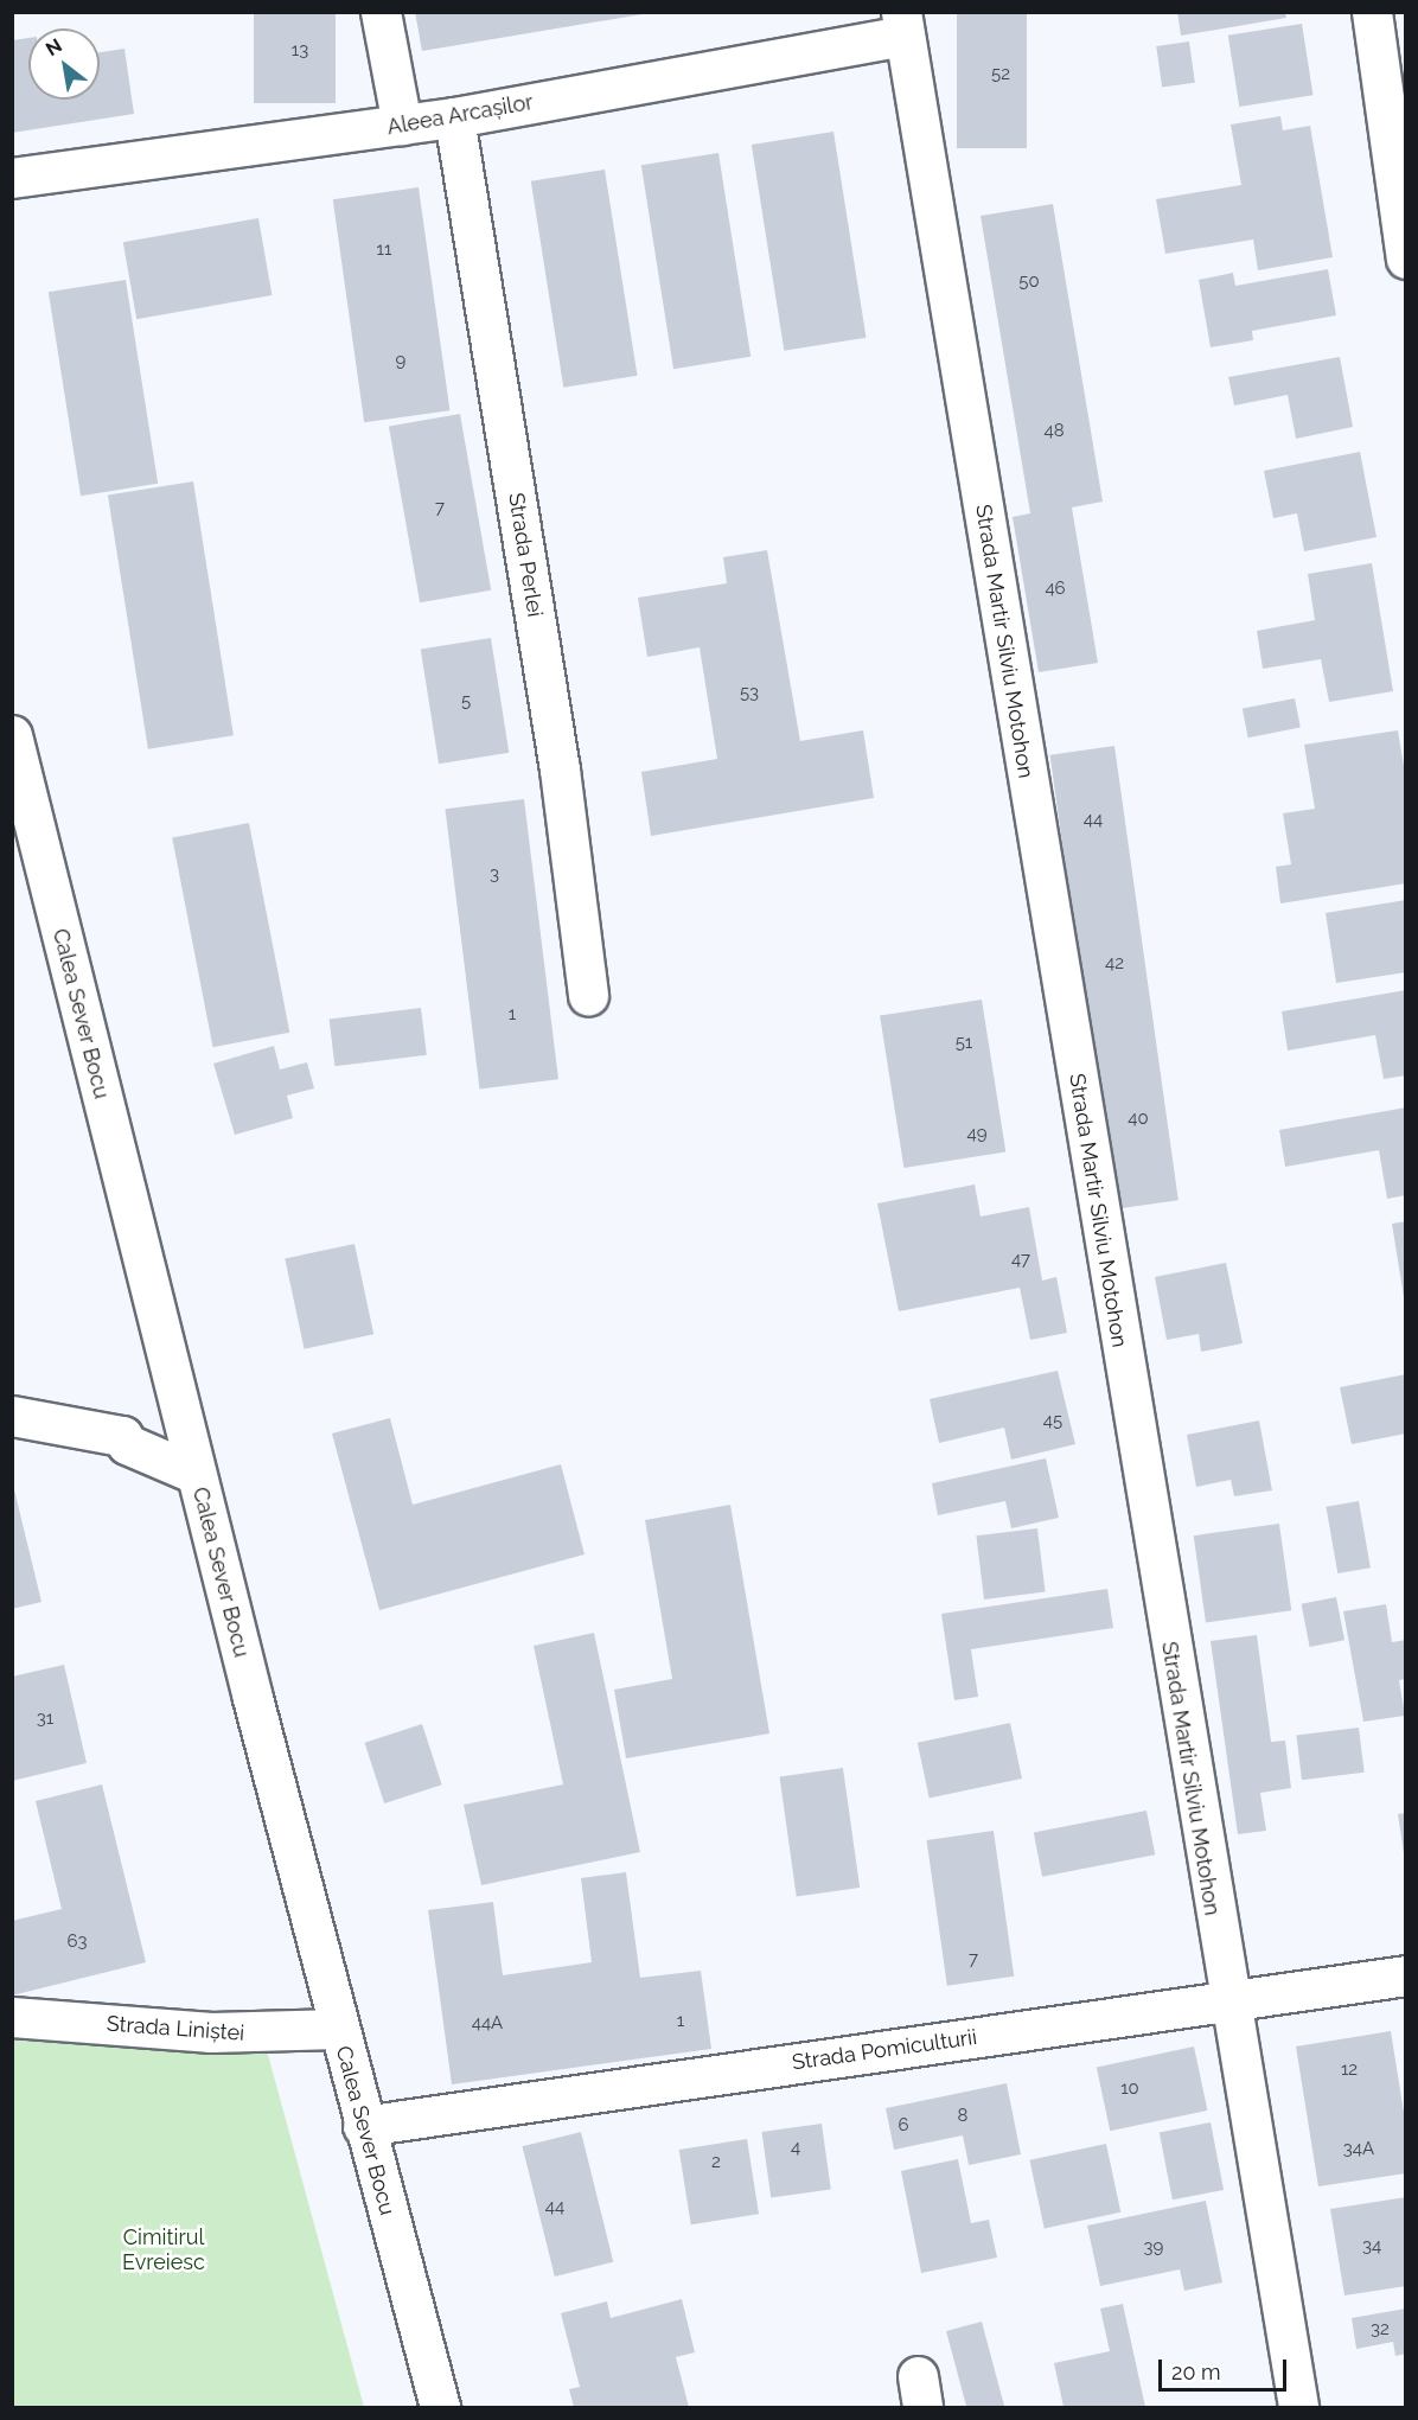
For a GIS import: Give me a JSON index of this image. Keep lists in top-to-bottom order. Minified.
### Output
{"streets":{"street":["Aleea Arcașilor","Strada Perlei","Strada Martir Silviu Motohon","Calea Sever Bocu","Strada Liniștei","Strada Pomiculturii"]},"crossings":[["Aleea Arcașilor","Strada Perlei"],["Aleea Arcașilor","Strada Martir Silviu Motohon"],["Strada Martir Silviu Motohon","Strada Pomiculturii"],["Calea Sever Bocu","Strada Liniștei"],["Calea Sever Bocu","Strada Pomiculturii"]],"parks":["Cimitirul Evreiesc"],"house_numbers":["13","52","11","50","9","48","7","46","53","5","44","3","42","1","51","40","49","47","45","31","63","7","1","44A","12","10","8","6","4","34A","2","44","34","39","32"],"scale_bar":"20 m","north":"top left"}
